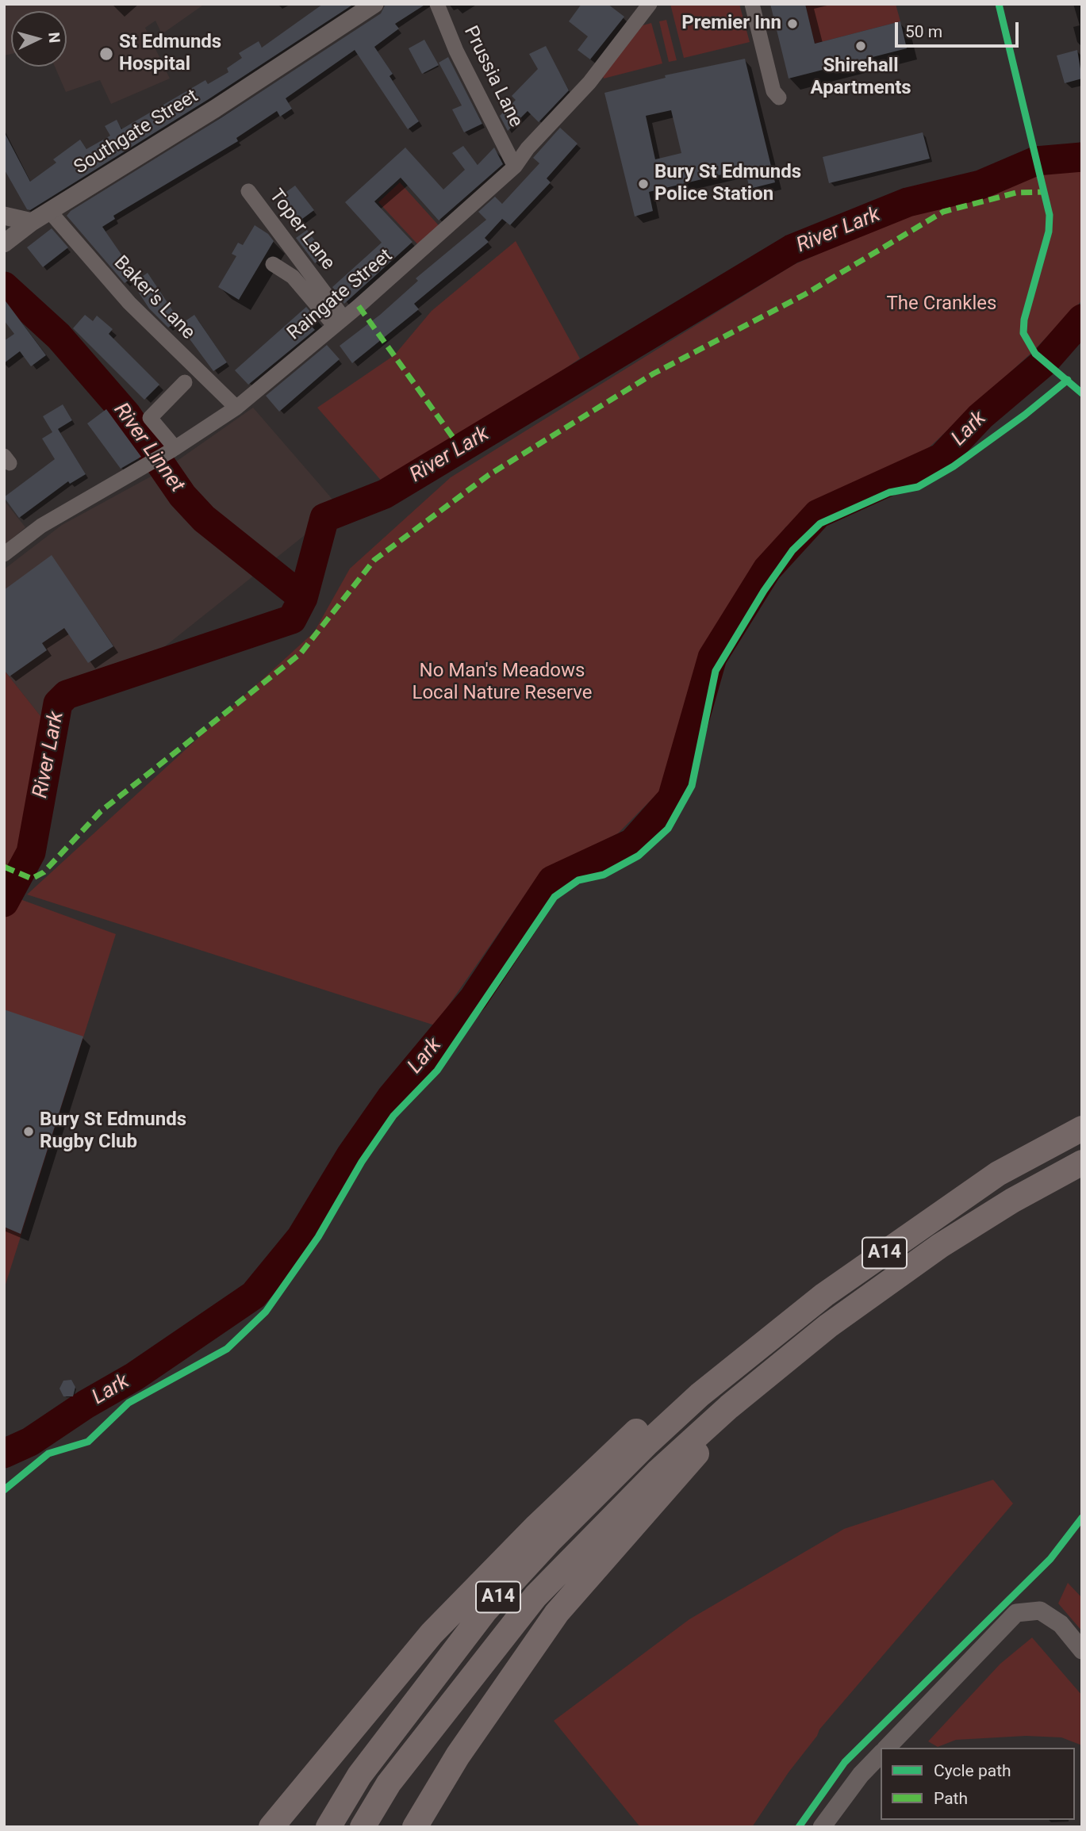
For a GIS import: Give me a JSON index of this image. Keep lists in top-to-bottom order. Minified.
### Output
{"streets":{"highway":["A14"],"street":["Prussia Lane","Southgate Street","Toper Lane","Raingate Street","Baker's Lane"]},"crossings":[["Prussia Lane","Raingate Street"],["Southgate Street","Baker's Lane"],["Toper Lane","Raingate Street"],["Raingate Street","Baker's Lane"]],"water":["River Lark","Lark","River Linnet"],"parks":["The Crankles","No Man's Meadows Local Nature Reserve"],"places":["Premier Inn","Shirehall Apartments","St Edmunds Hospital","Bury St Edmunds Police Station","Bury St Edmunds Rugby Club"],"legend":["Cycle path","Path"],"scale_bar":"50 m","north":"right"}
